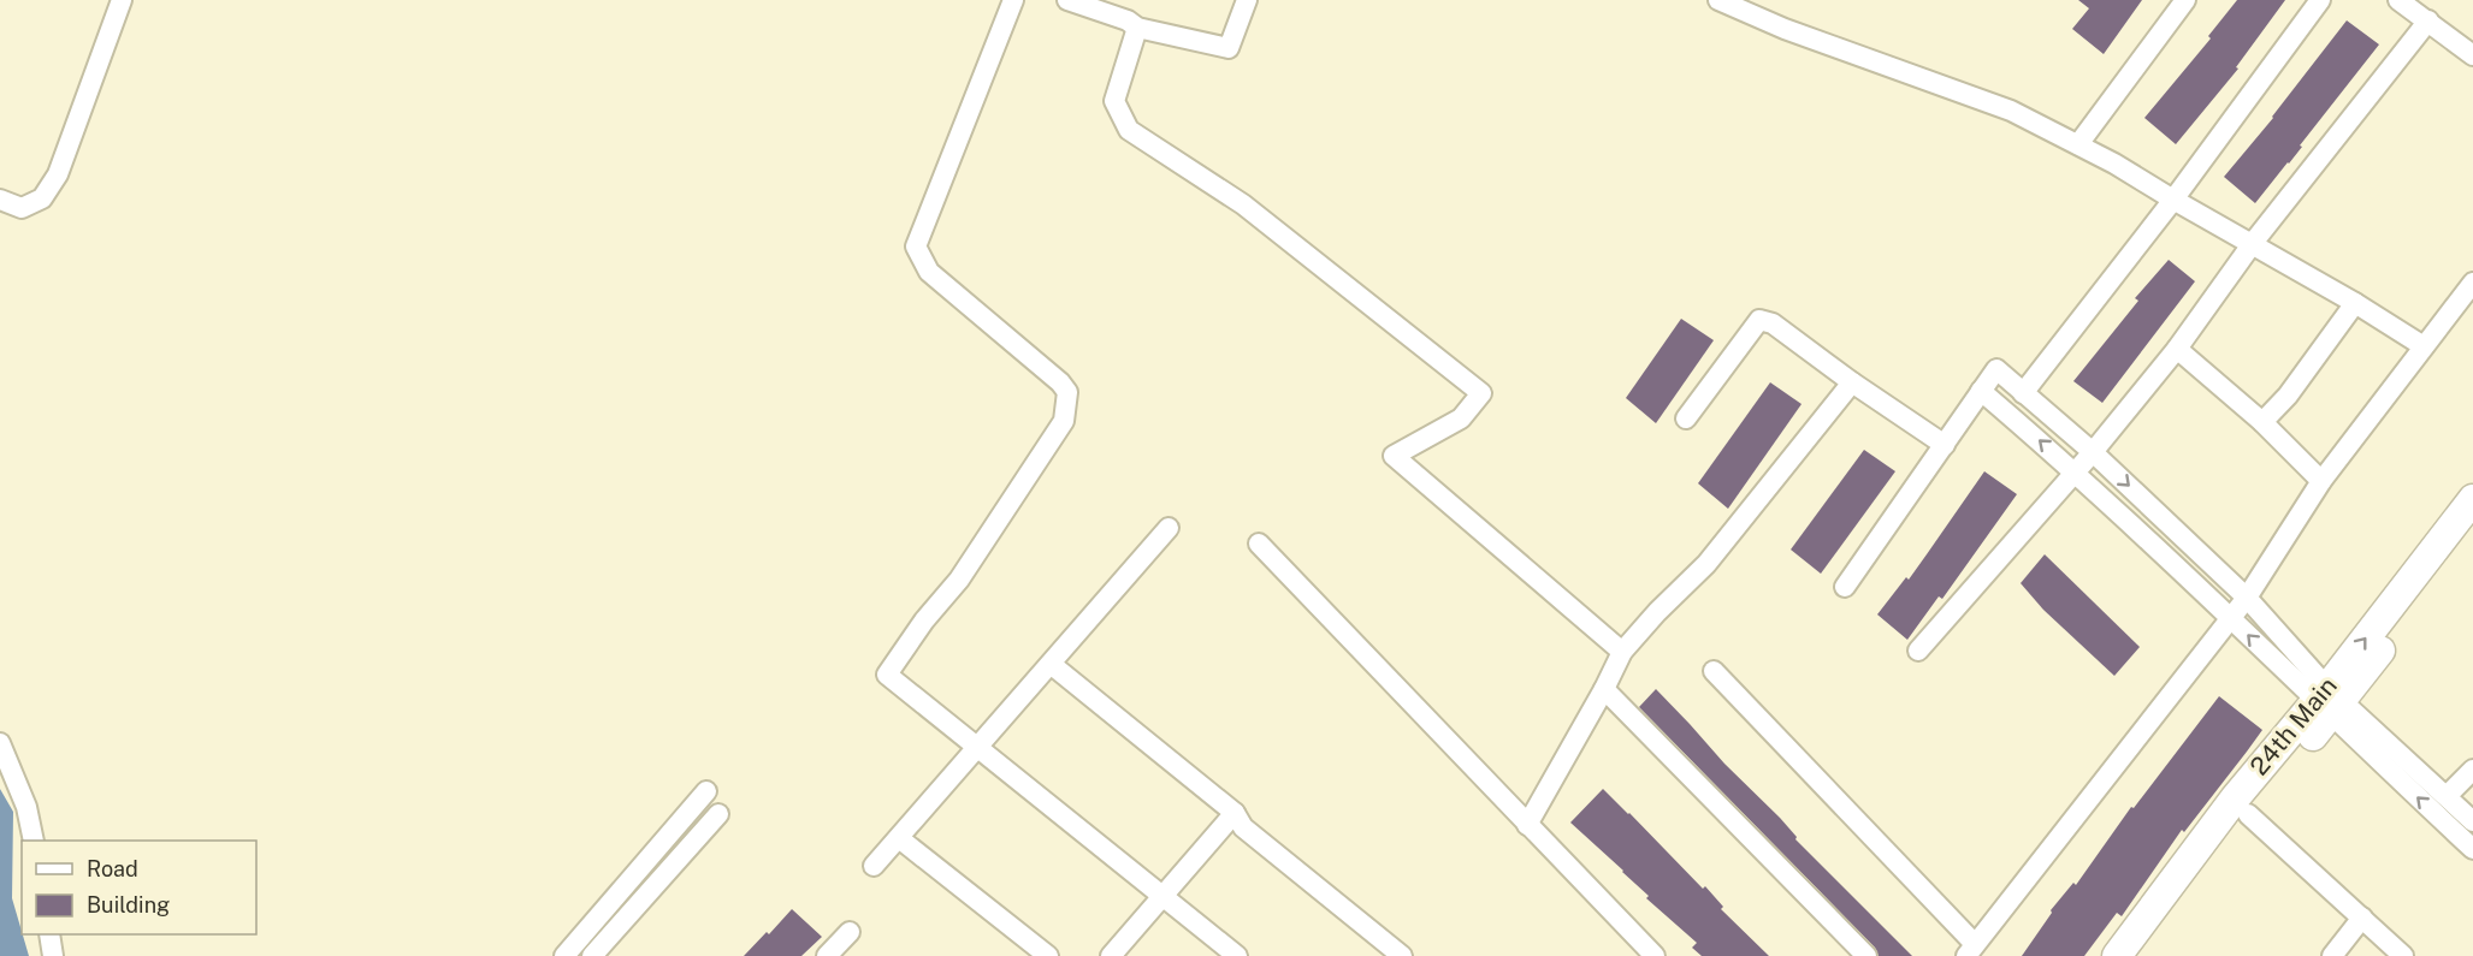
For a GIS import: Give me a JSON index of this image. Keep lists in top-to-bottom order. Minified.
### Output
{"streets":{"street":["24th Main"]},"legend":["Road","Building"]}
